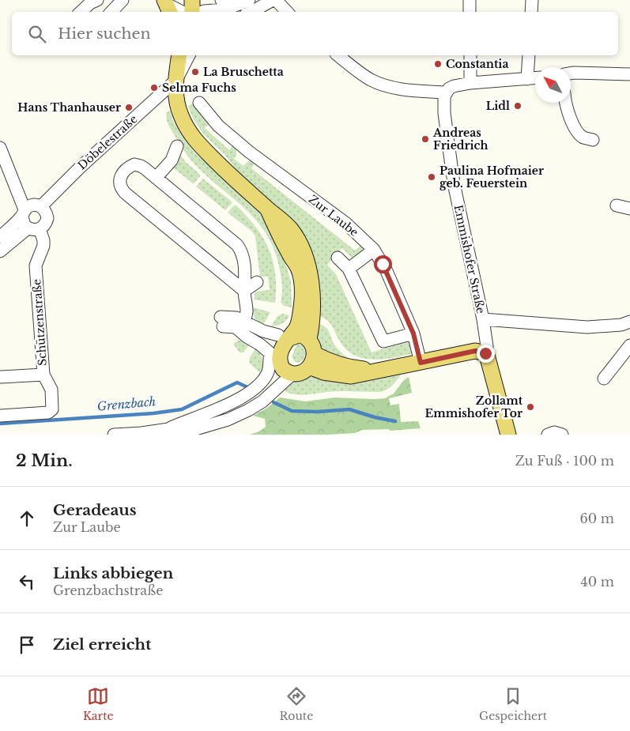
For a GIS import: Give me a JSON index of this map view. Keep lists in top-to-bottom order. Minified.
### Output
{"streets":{"main road":["Döbelestraße","Emmishofer Straße"],"street":["Zur Laube","Schützenstraße"]},"crossings":[["Döbelestraße","Schützenstraße"]],"water":["Grenzbach"],"places":["Constantia","La Bruschetta","Selma Fuchs","Lidl","Hans Thanhauser","Andreas Friedrich","Paulina Hofmaier geb. Feuerstein","Zollamt Emmishofer Tor"],"north":"top left","page":{"search":"Hier suchen","heading":["2 Min.","Zu Fuß · 100 m"],"list":[["Geradeaus","Zur Laube","60 m"],["Links abbiegen","Grenzbachstraße","40 m"],"Ziel erreicht"],"nav":["Karte","Route","Gespeichert"]}}
